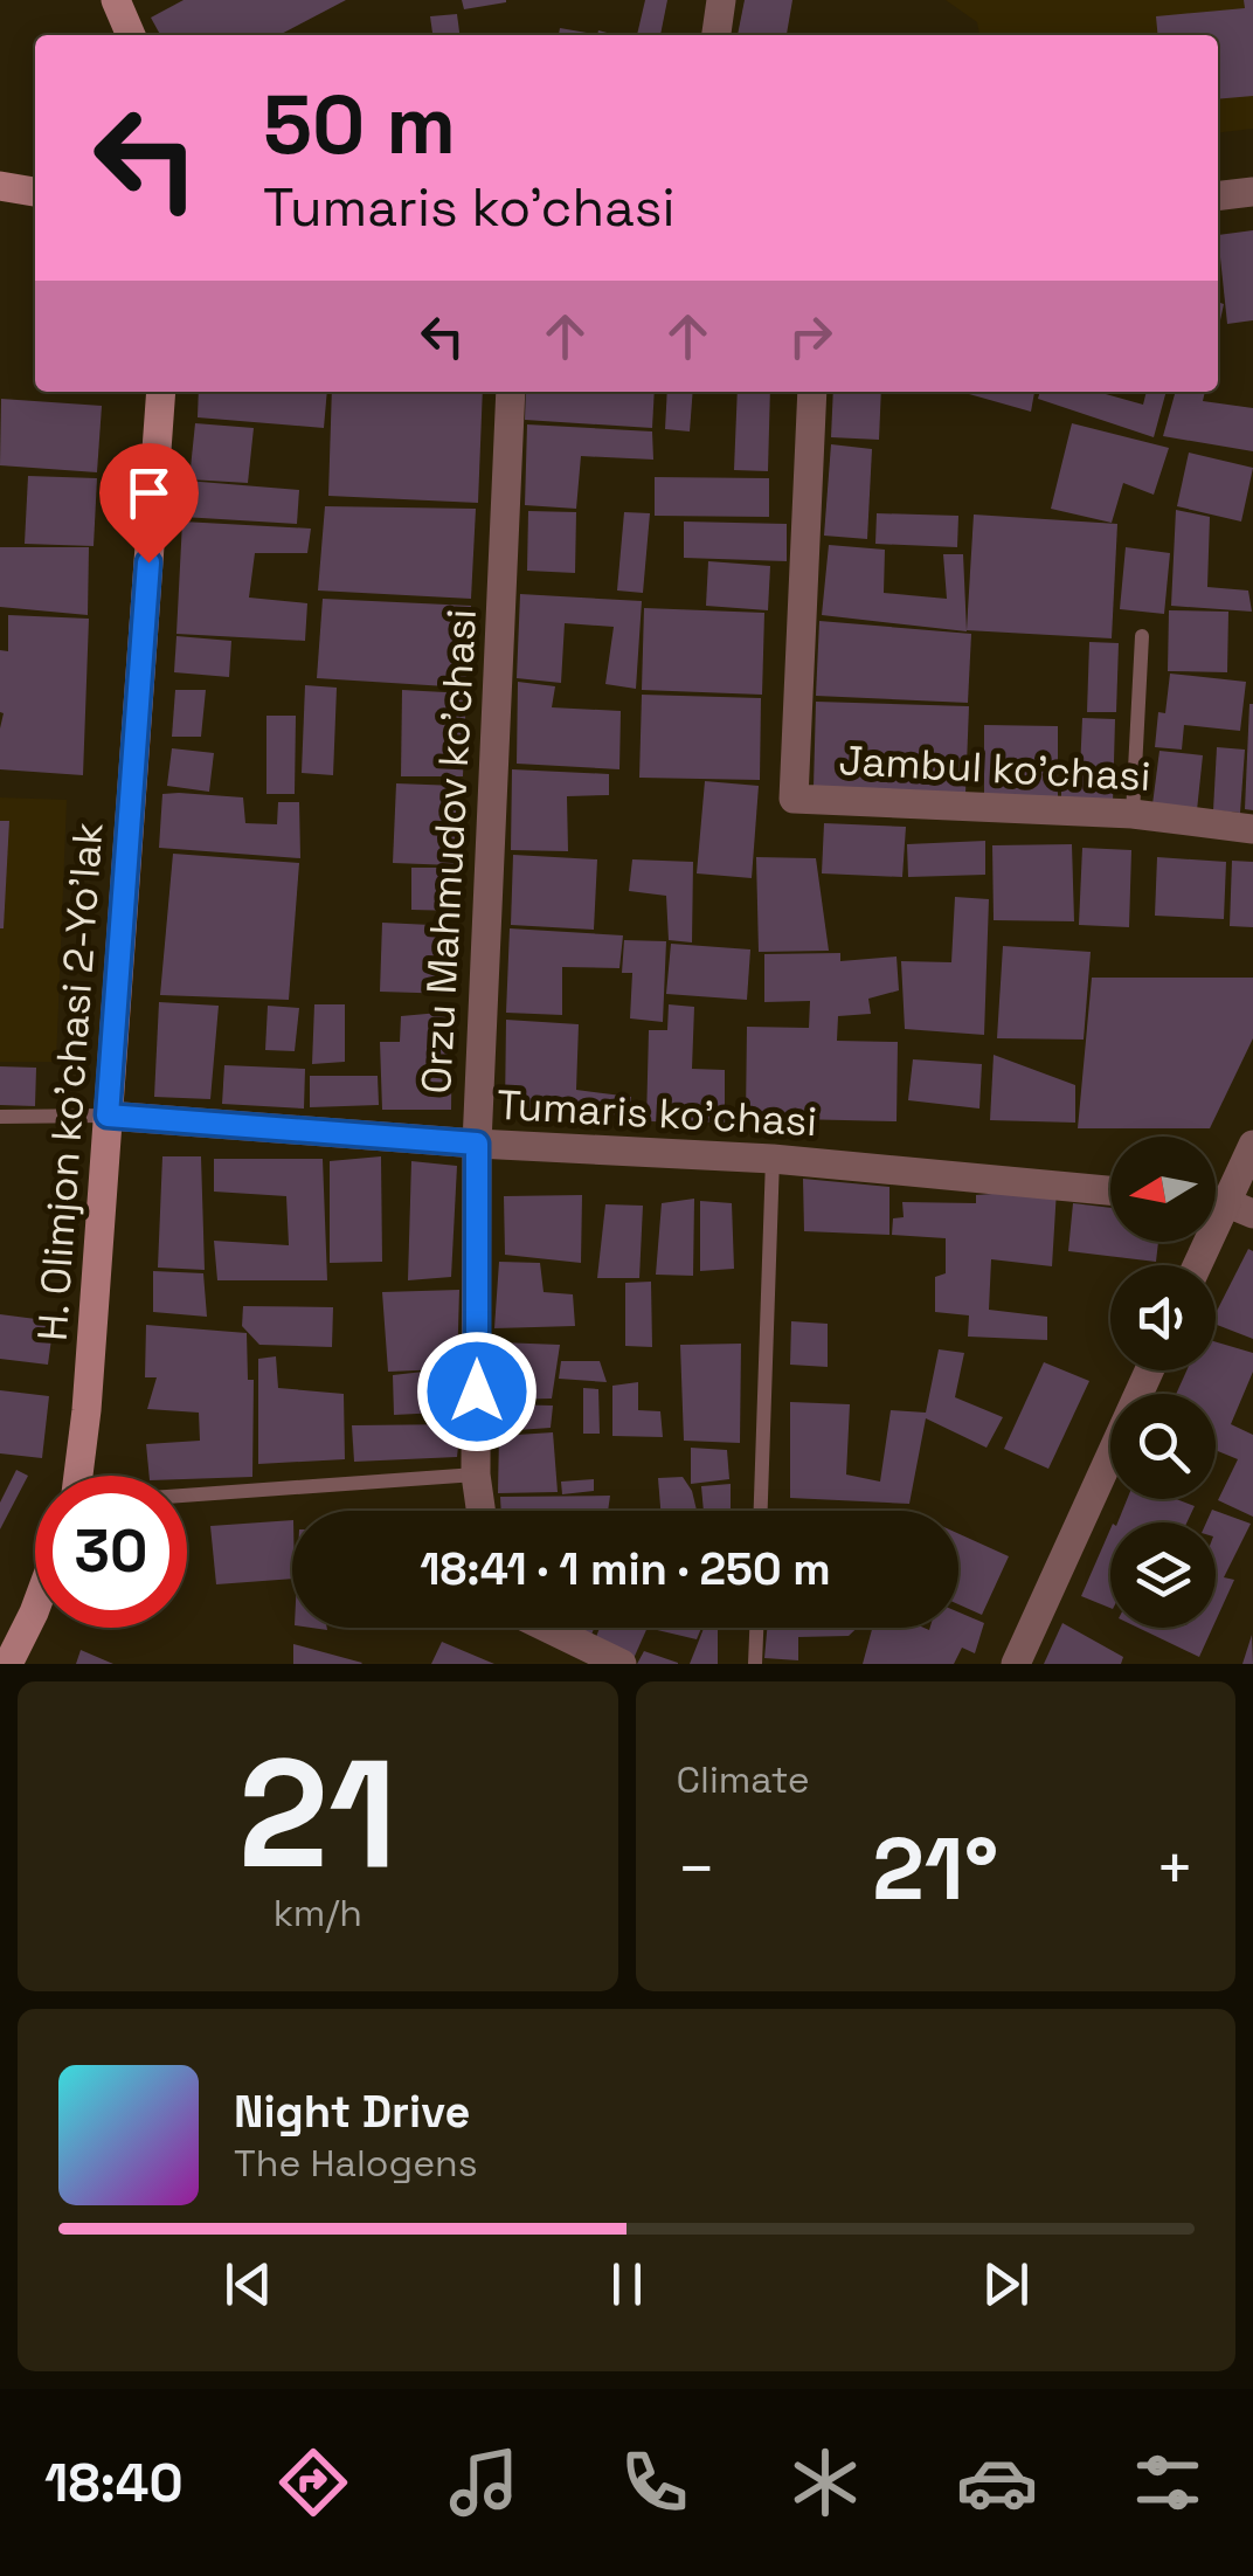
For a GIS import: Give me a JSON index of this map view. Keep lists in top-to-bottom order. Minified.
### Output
{"streets":{"main road":["H. Olimjon ko'chasi 2-Yo'lak"],"street":["Jambul ko'chasi","Orzu Mahmudov ko'chasi","Tumaris ko'chasi"]},"crossings":[["Orzu Mahmudov ko'chasi","Tumaris ko'chasi"],["H. Olimjon ko'chasi 2-Yo'lak","Tumaris ko'chasi"]],"north":"left","page":{"turn":["50 m","Tumaris ko'chasi"],"limit":"30","trip":"18:41 · 1 min · 250 m","tile":[["21","km/h"],"Climate"],"heat":["−","21°","+"],"song":["Night Drive","The Halogens"],"tabs":"18:40"}}
